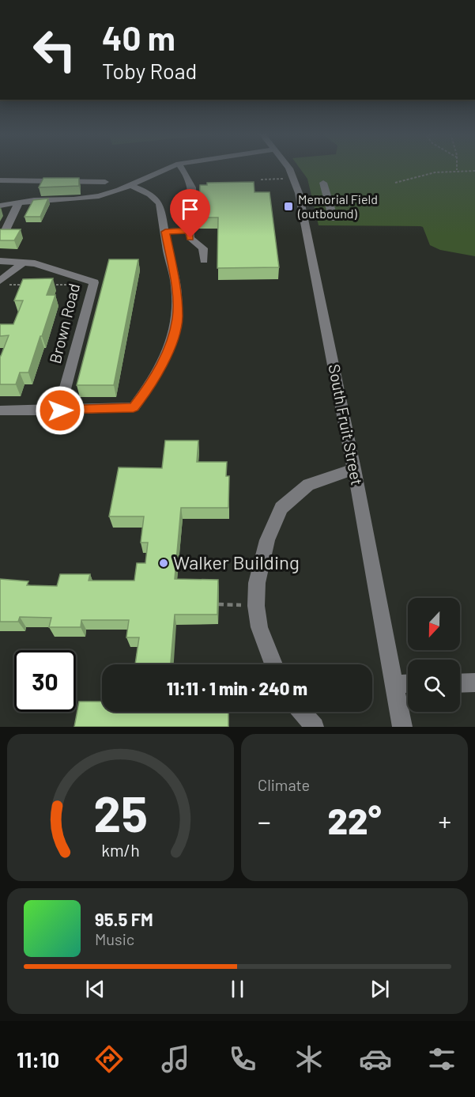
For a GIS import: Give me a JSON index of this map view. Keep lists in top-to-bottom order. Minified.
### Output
{"streets":{"street":["Brown Road","South Fruit Street"]},"places":{"transit":["Memorial Field (outbound)"],"other":["Walker Building"]},"north":"bottom","page":{"turn":["40 m","Toby Road"],"limit":"30","trip":"11:11 · 1 min · 240 m","tile":"Climate","heat":["−","22°","+"],"song":["95.5 FM","Music"],"tabs":"11:10","gauge":["25","km/h"]}}
